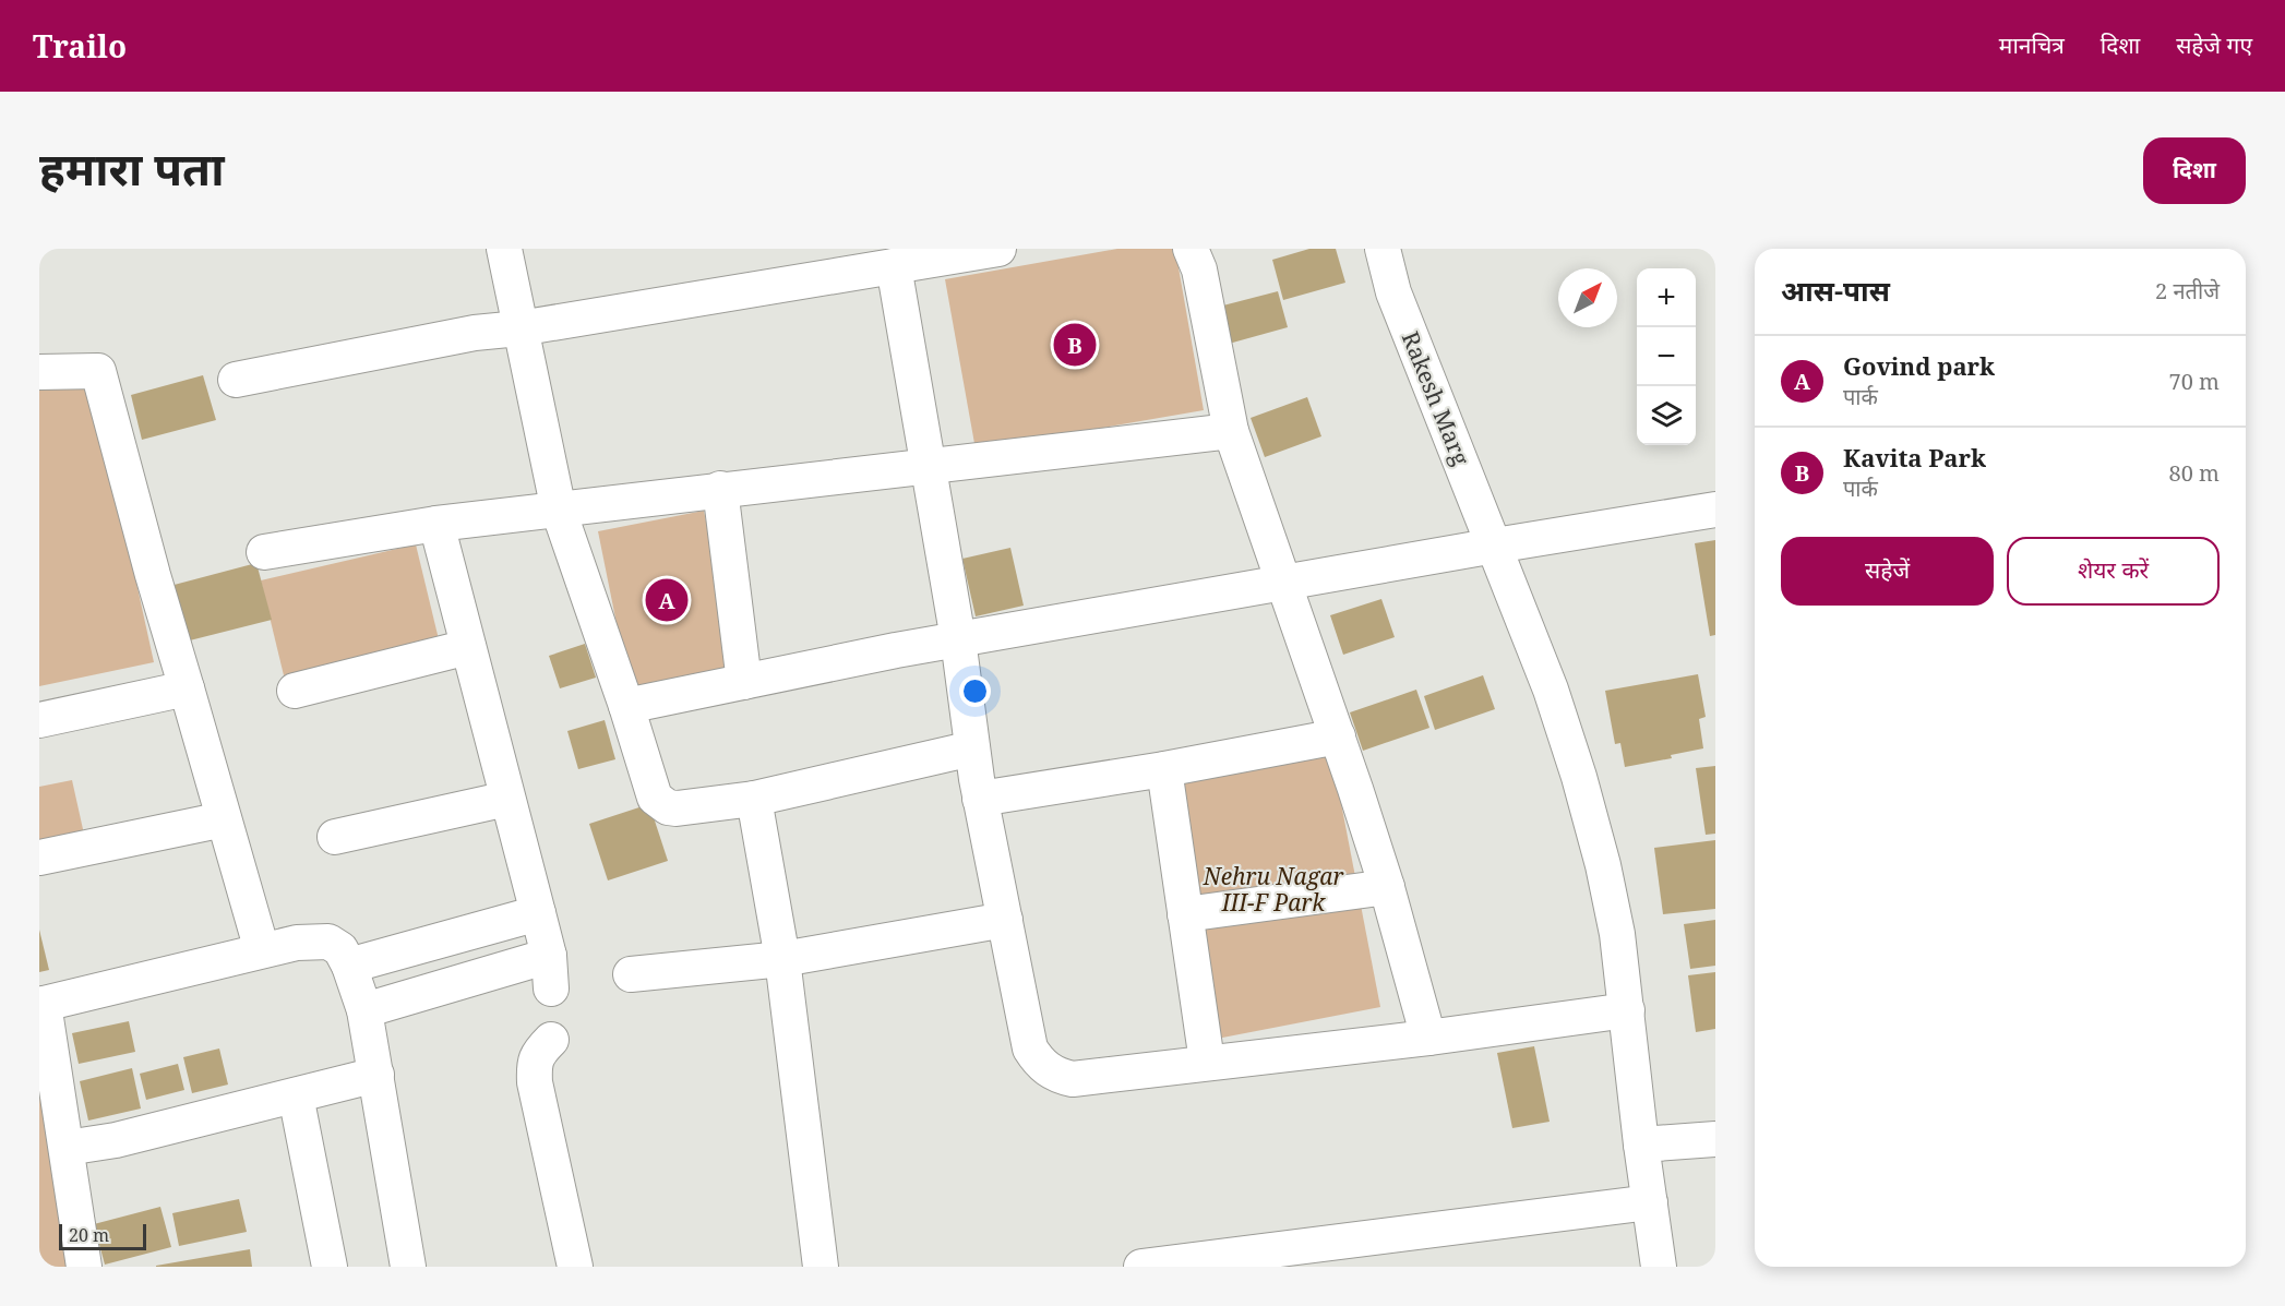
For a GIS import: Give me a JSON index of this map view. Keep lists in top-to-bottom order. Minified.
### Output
{"streets":{"street":["Rakesh Marg"]},"parks":["Nehru Nagar III-F Park"],"scale_bar":"20 m","north":"top right","page":{"header":"Trailo","nav":["मानचित्र","दिशा","सहेजे गए"],"title":"हमारा पता","buttons":["दिशा",["सहेजें","शेयर करें"]],"heading":["आस-पास","2 नतीजे"],"map_buttons":["+","−"],"pins":["B","A"],"list":[{"mark":"A","name":"Govind park","note":"पार्क","value":"70 m"},{"mark":"B","name":"Kavita Park","note":"पार्क","value":"80 m"}],"scale":"20 m"}}
